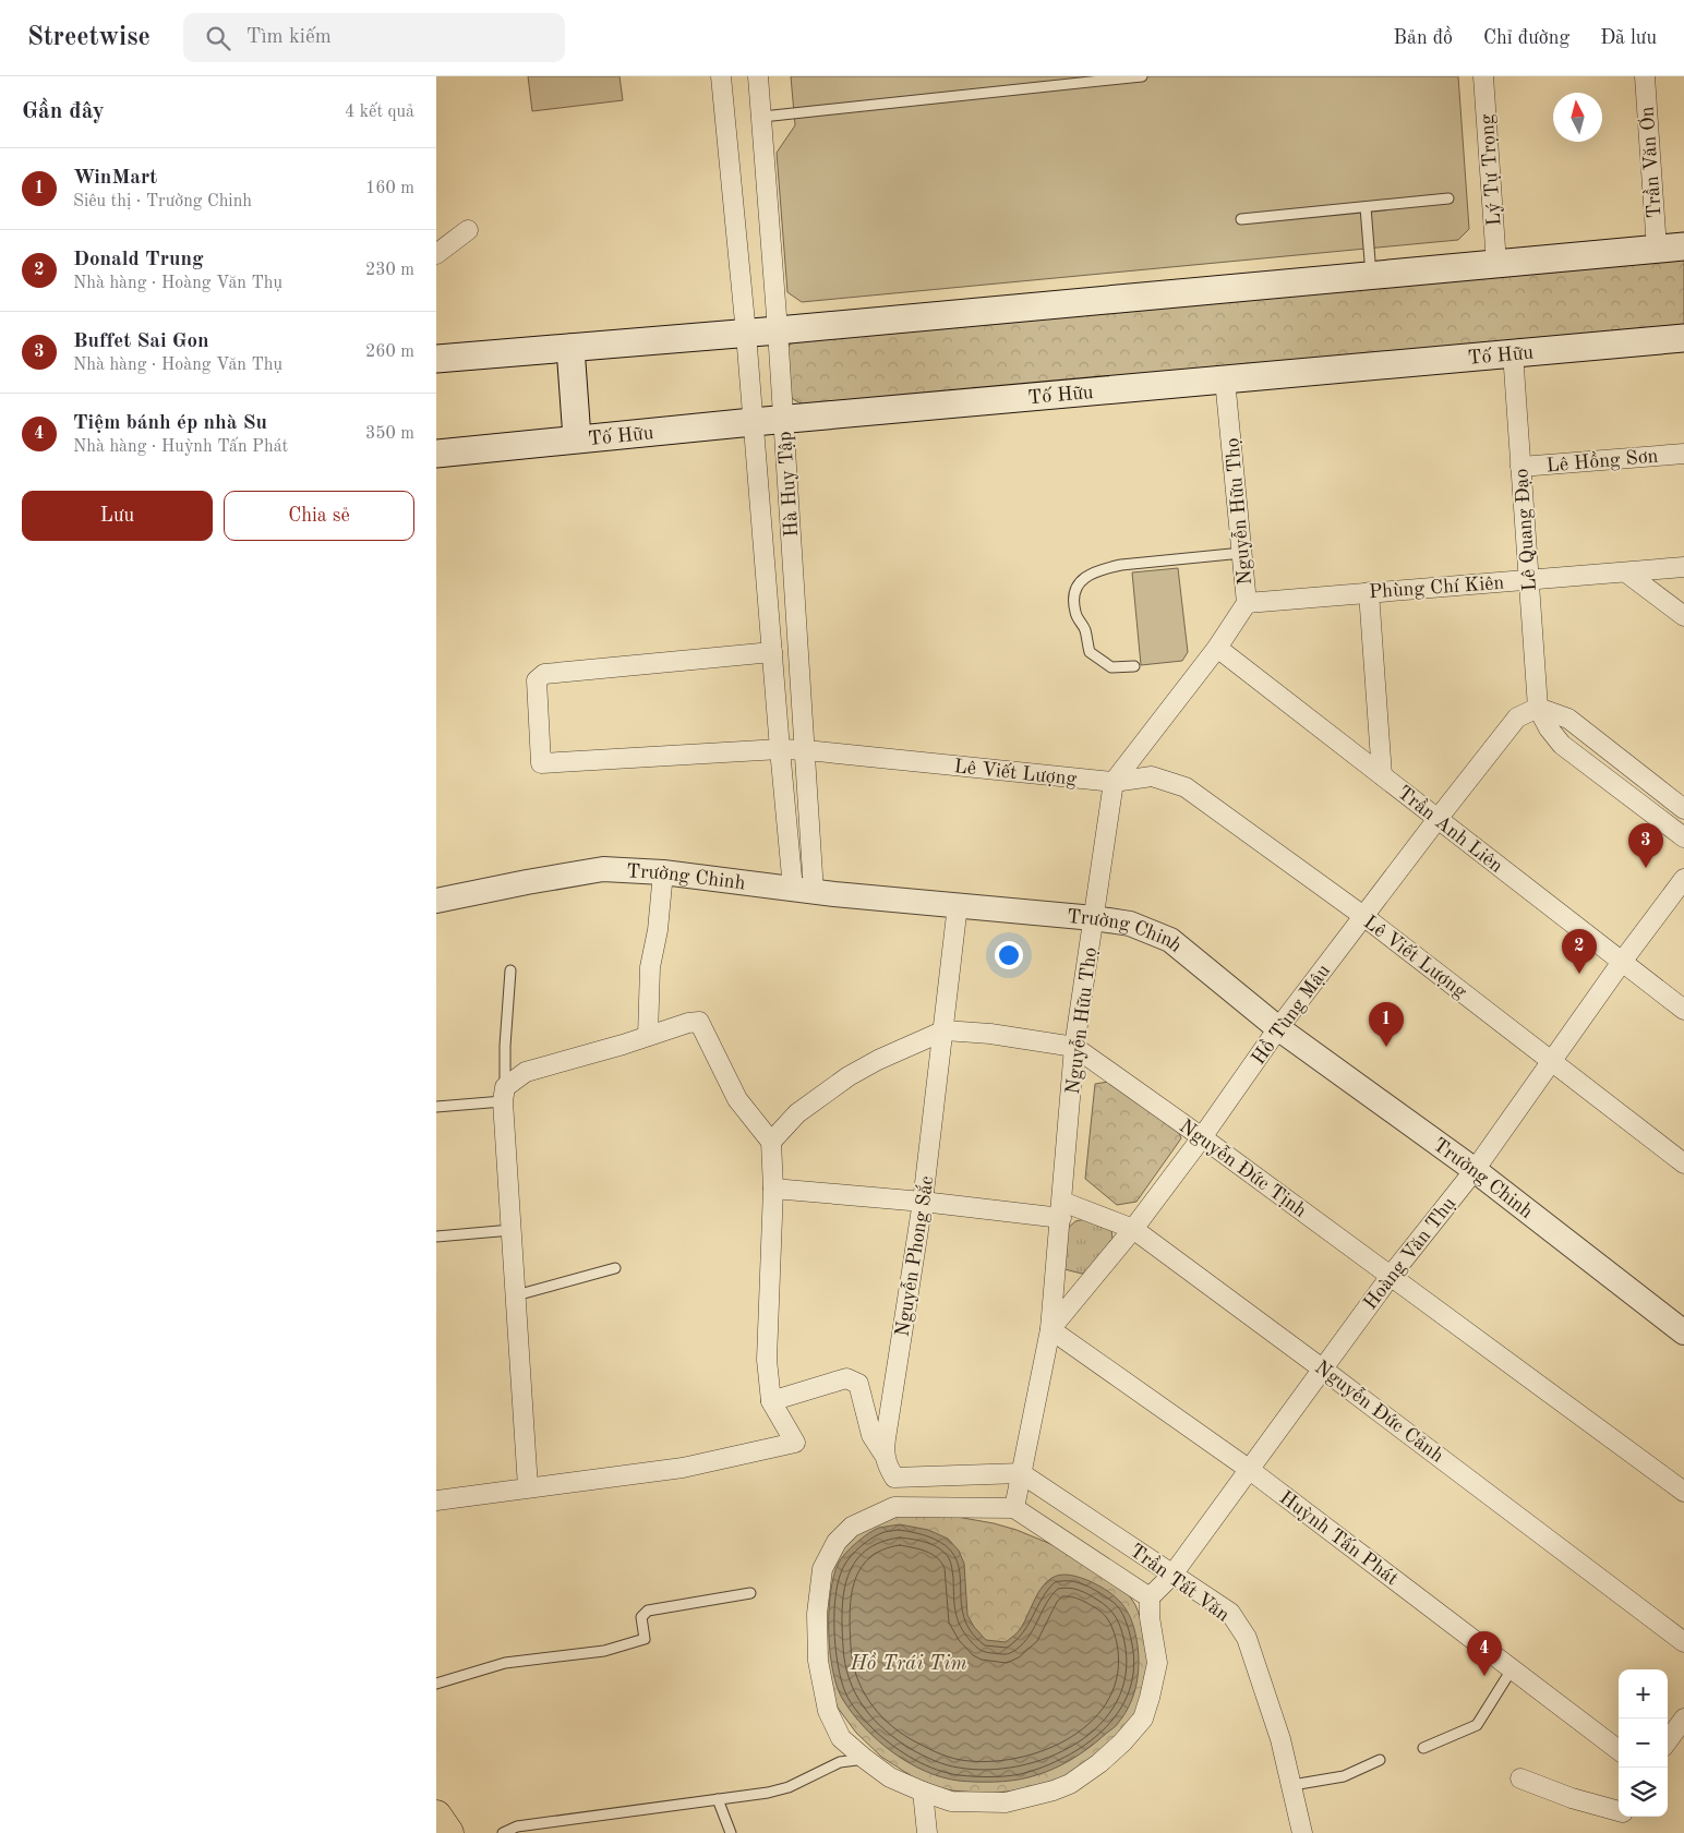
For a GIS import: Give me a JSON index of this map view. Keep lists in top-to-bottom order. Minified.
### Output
{"streets":{"main road":["Tố Hữu"],"street":["Trần Văn Ơn","Lý Tự Trọng","Lê Hồng Sơn","Hà Huy Tập","Nguyễn Hữu Thọ","Lê Quang Đạo","Phùng Chí Kiên","Lê Viết Lượng","Trần Anh Liên","Trường Chinh","Hồ Tùng Mậu","Nguyễn Đức Tịnh","Hoàng Văn Thụ","Nguyễn Phong Sắc","Nguyễn Đức Cảnh","Huỳnh Tấn Phát","Trần Tất Văn"]},"crossings":[["Tố Hữu","Hà Huy Tập"],["Tố Hữu","Nguyễn Hữu Thọ"],["Tố Hữu","Lê Quang Đạo"],["Lê Hồng Sơn","Lê Quang Đạo"],["Hà Huy Tập","Lê Viết Lượng"],["Hà Huy Tập","Trường Chinh"],["Nguyễn Hữu Thọ","Phùng Chí Kiên"],["Nguyễn Hữu Thọ","Lê Viết Lượng"],["Nguyễn Hữu Thọ","Trần Anh Liên"],["Nguyễn Hữu Thọ","Trường Chinh"],["Nguyễn Hữu Thọ","Hồ Tùng Mậu"],["Nguyễn Hữu Thọ","Nguyễn Đức Tịnh"],["Nguyễn Hữu Thọ","Nguyễn Đức Cảnh"],["Nguyễn Hữu Thọ","Huỳnh Tấn Phát"],["Nguyễn Hữu Thọ","Trần Tất Văn"],["Lê Quang Đạo","Phùng Chí Kiên"],["Lê Quang Đạo","Hồ Tùng Mậu"],["Lê Viết Lượng","Hồ Tùng Mậu"],["Lê Viết Lượng","Hoàng Văn Thụ"],["Trần Anh Liên","Hồ Tùng Mậu"],["Trần Anh Liên","Hoàng Văn Thụ"],["Trường Chinh","Hồ Tùng Mậu"],["Trường Chinh","Hoàng Văn Thụ"],["Trường Chinh","Nguyễn Phong Sắc"],["Hồ Tùng Mậu","Nguyễn Đức Tịnh"],["Hồ Tùng Mậu","Nguyễn Đức Cảnh"],["Hồ Tùng Mậu","Huỳnh Tấn Phát"],["Nguyễn Đức Tịnh","Hoàng Văn Thụ"],["Nguyễn Đức Tịnh","Nguyễn Phong Sắc"],["Hoàng Văn Thụ","Nguyễn Đức Cảnh"],["Hoàng Văn Thụ","Huỳnh Tấn Phát"],["Hoàng Văn Thụ","Trần Tất Văn"],["Nguyễn Phong Sắc","Nguyễn Đức Cảnh"]],"water":["Hồ Trái Tim"],"north":"top","page":{"header":"Streetwise","search":"Tìm kiếm","nav":["Bản đồ","Chỉ đường","Đã lưu"],"heading":["Gần đây","4 kết quả"],"list":[{"mark":"1","name":"WinMart","note":"Siêu thị · Trường Chinh","value":"160 m"},{"mark":"2","name":"Donald Trung","note":"Nhà hàng · Hoàng Văn Thụ","value":"230 m"},{"mark":"3","name":"Buffet Sai Gon","note":"Nhà hàng · Hoàng Văn Thụ","value":"260 m"},{"mark":"4","name":"Tiệm bánh ép nhà Su","note":"Nhà hàng · Huỳnh Tấn Phát","value":"350 m"}],"buttons":["Lưu","Chia sẻ"],"pins":["3","2","1","4"],"map_buttons":["+","−"]}}
